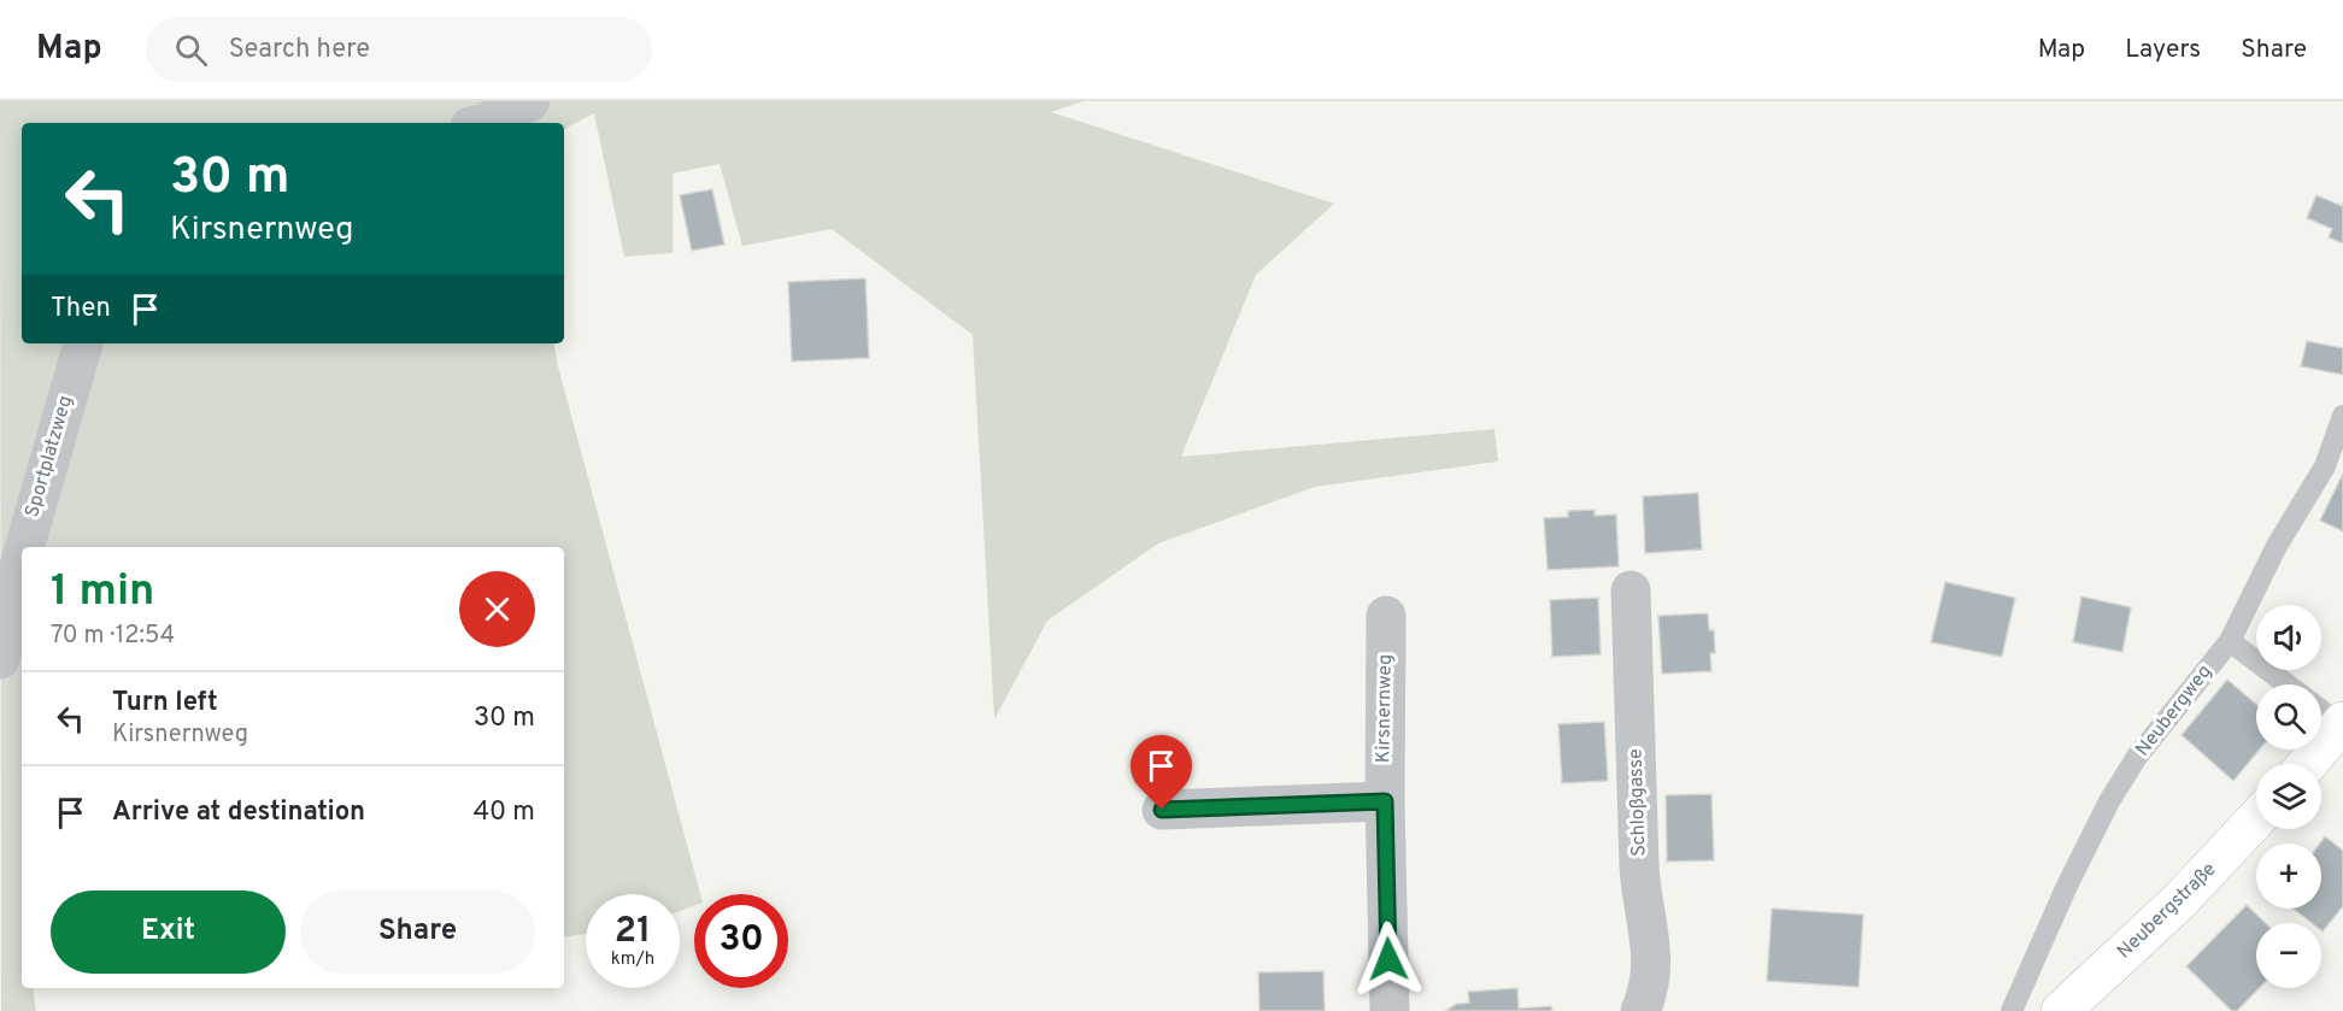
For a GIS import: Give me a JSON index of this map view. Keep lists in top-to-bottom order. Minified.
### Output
{"streets":{"street":["Sportplatzweg","Kirsnernweg","Schloßgasse","Neubergstraße"],"lane":["Neubergweg"]},"page":{"header":"Map","search":"Search here","nav":["Map","Layers","Share"],"turn":["30 m","Kirsnernweg"],"then":"Then","heading":["1 min","70 m · 12:54"],"map_buttons":["+","−"],"list":[{"name":"Turn left","note":"Kirsnernweg","value":"30 m"},{"name":"Arrive at destination","value":"40 m"}],"buttons":["Exit","Share"],"speed":"21 km/h","limit":"30"}}
